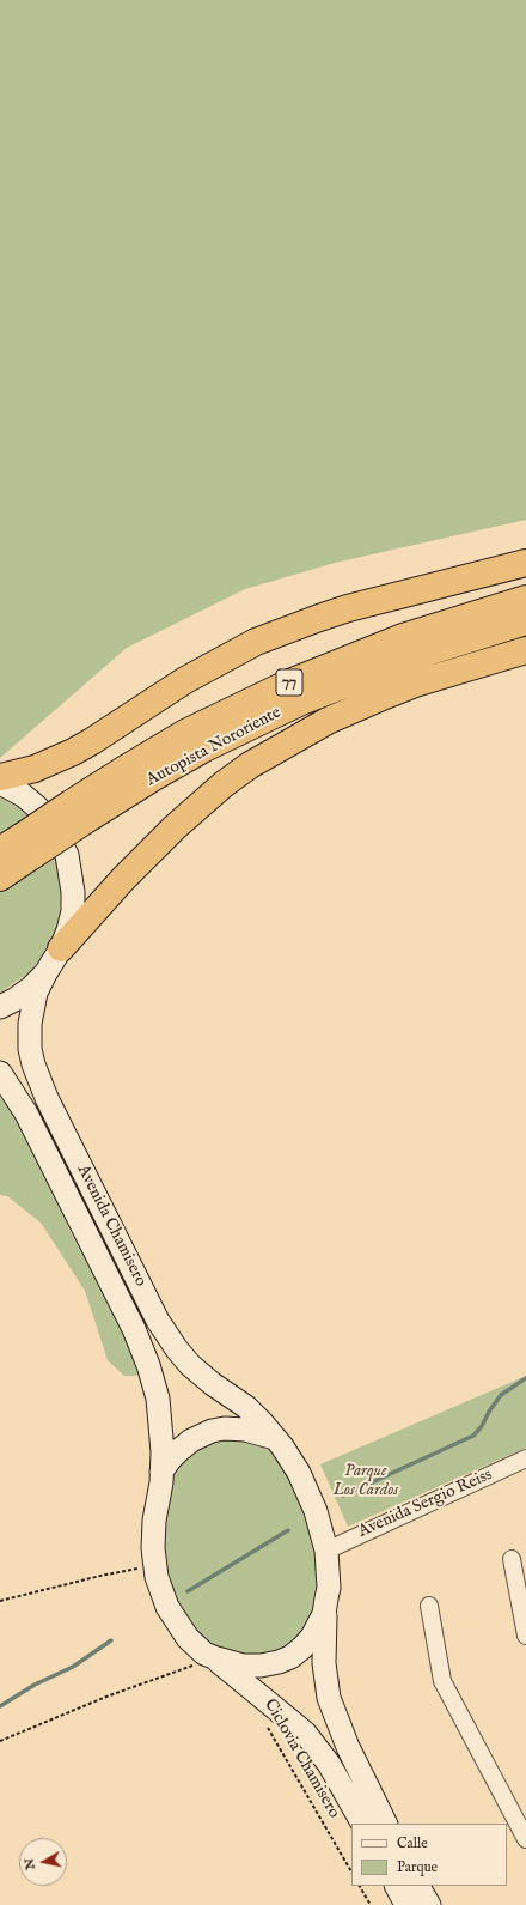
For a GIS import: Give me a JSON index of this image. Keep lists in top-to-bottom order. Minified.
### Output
{"streets":{"highway":["77","Autopista Nororiente"],"street":["Avenida Chamisero","Avenida Sergio Reiss"],"path":["Ciclovia Chamisero"]},"crossings":[["Avenida Chamisero","Avenida Sergio Reiss"]],"parks":["Parque Los Cardos"],"legend":["Calle","Parque"],"north":"left"}
